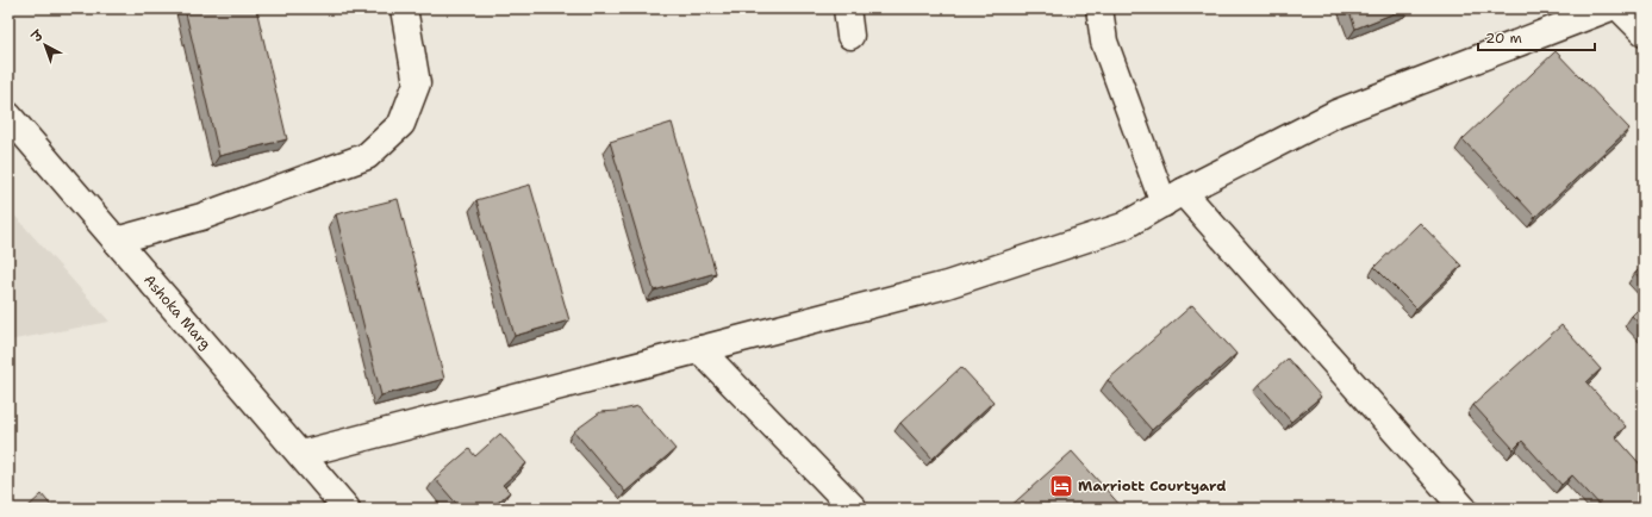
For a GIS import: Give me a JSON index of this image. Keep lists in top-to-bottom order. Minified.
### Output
{"streets":{"street":["Ashoka Marg"]},"places":{"hotel":["Marriott Courtyard"]},"scale_bar":"20 m","north":"top left"}
